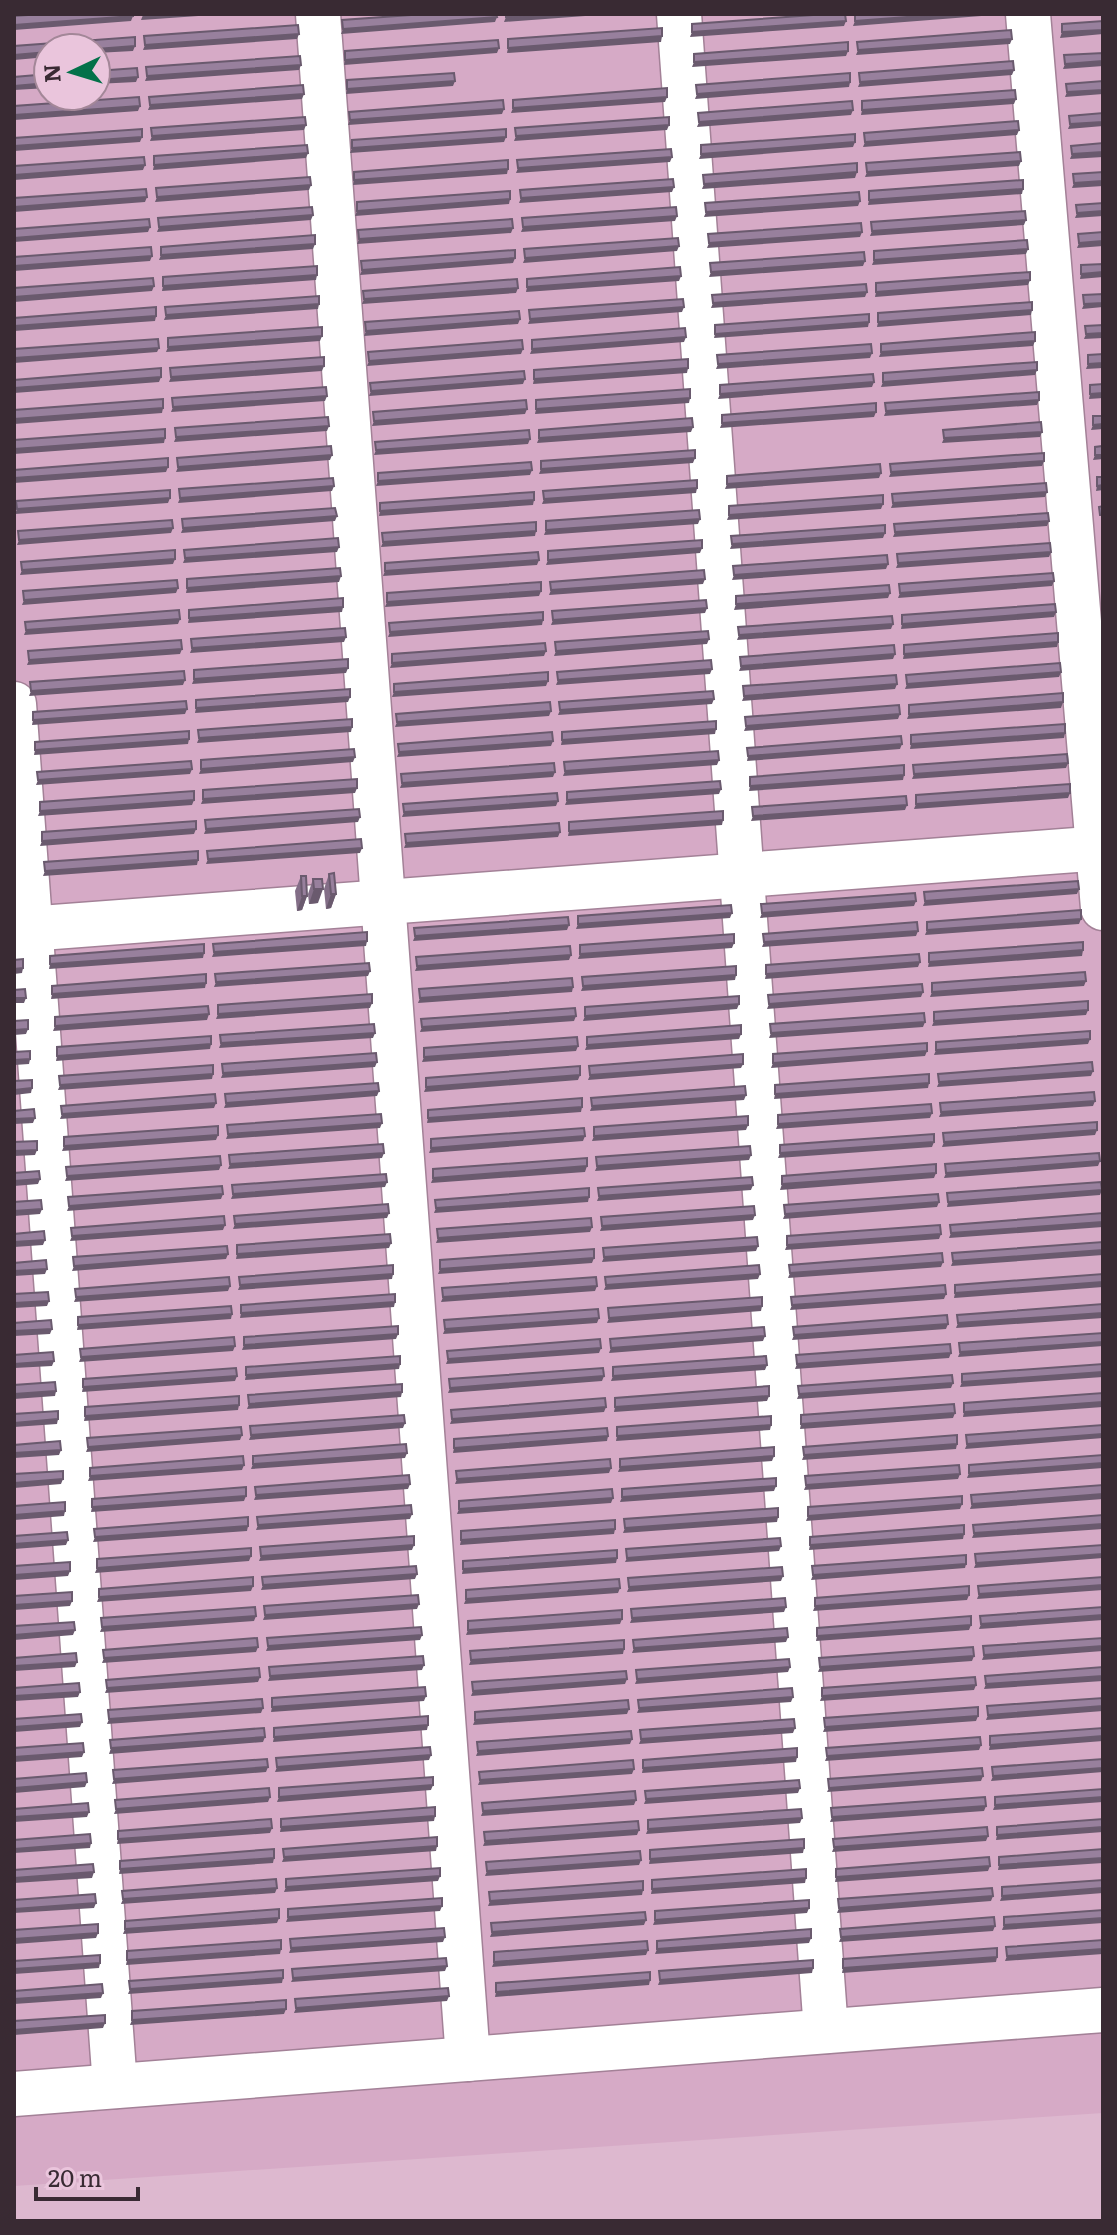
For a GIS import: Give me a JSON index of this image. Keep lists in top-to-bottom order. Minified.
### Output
{"scale_bar":"20 m","north":"left"}
